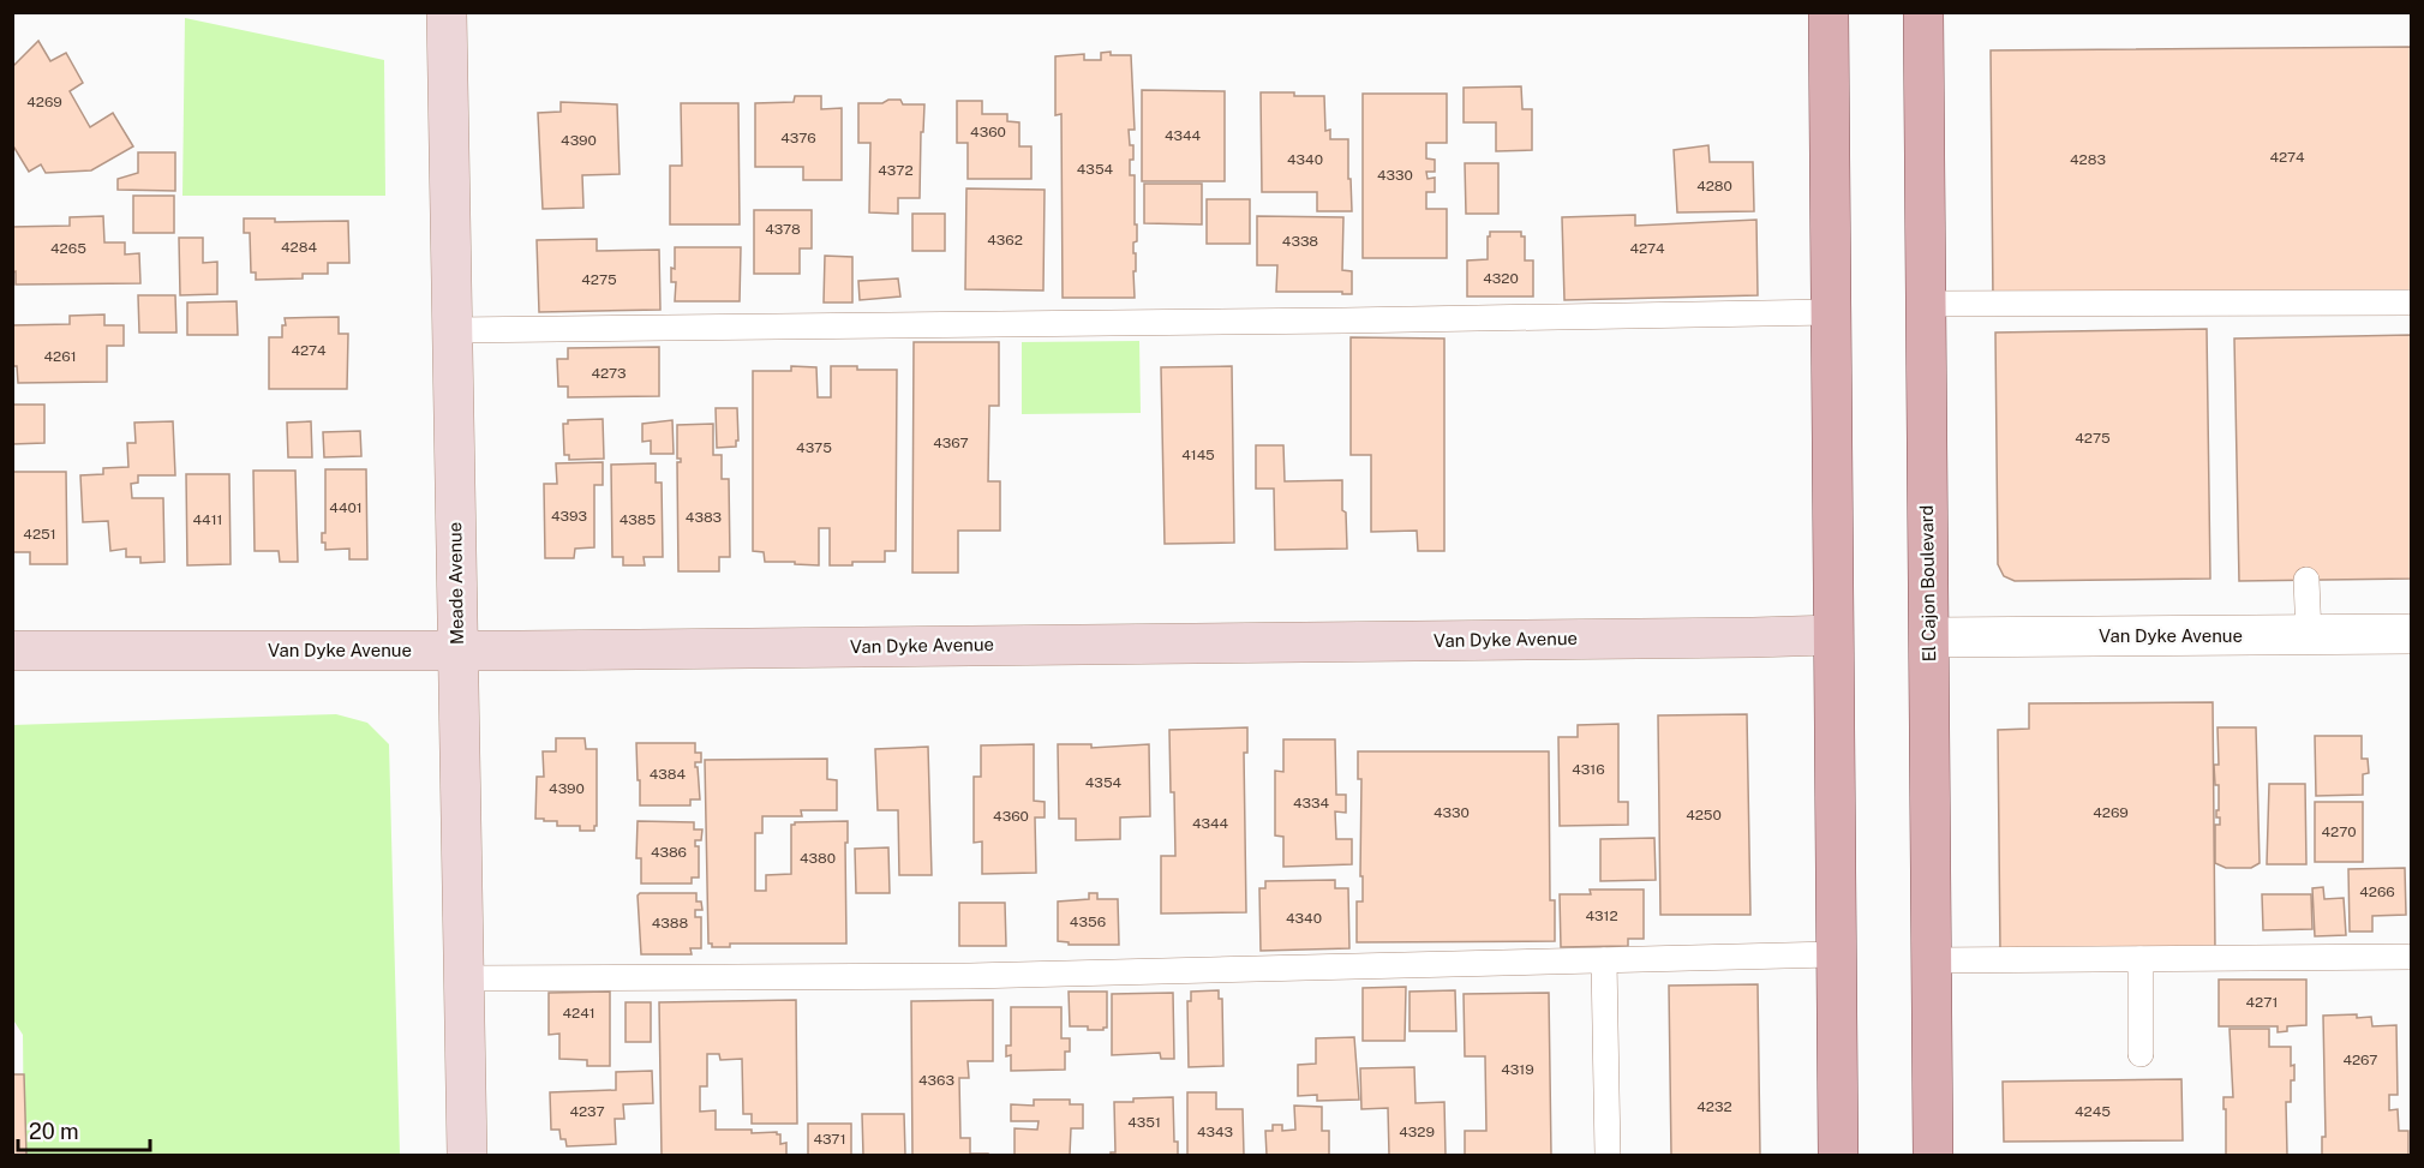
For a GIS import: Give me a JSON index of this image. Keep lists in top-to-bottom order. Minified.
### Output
{"streets":{"main road":["El Cajon Boulevard"],"street":["Meade Avenue","Van Dyke Avenue"]},"crossings":[["Meade Avenue","Van Dyke Avenue"],["El Cajon Boulevard","Van Dyke Avenue"]],"house_numbers":["4269","4360","4344","4376","4390","4274","4340","4283","4354","4372","4330","4280","4378","4362","4338","4284","4265","4274","4320","4275","4274","4261","4273","4275","4367","4375","4145","4401","4393","4383","4411","4385","4251","4316","4384","4354","4390","4334","4330","4269","4250","4360","4344","4270","4386","4380","4266","4312","4340","4356","4388","4271","4241","4267","4319","4363","4232","4237","4245","4351","4343","4329","4371"],"scale_bar":"20 m"}
